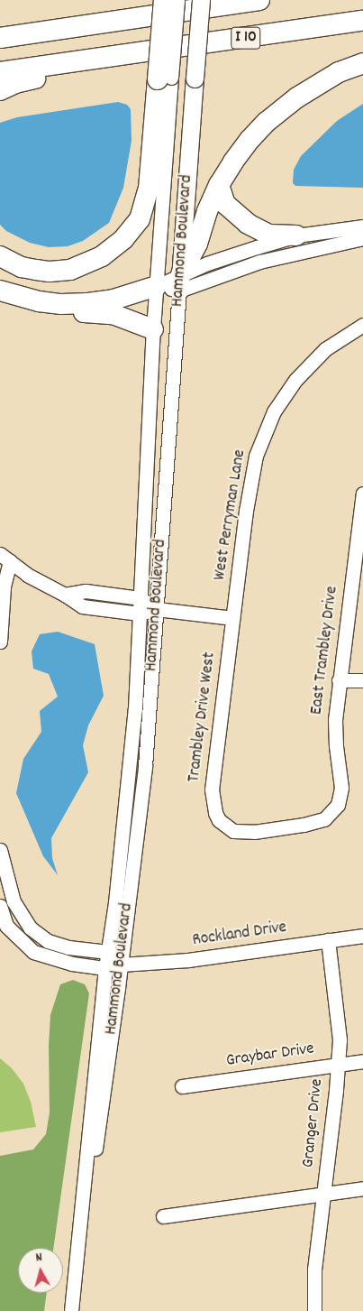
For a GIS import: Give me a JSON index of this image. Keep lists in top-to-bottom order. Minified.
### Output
{"streets":{"highway":["I 10"],"main road":["Hammond Boulevard"],"street":["West Perryman Lane","East Trambley Drive","Trambley Drive West","Rockland Drive","Graybar Drive","Granger Drive"]},"crossings":[["Hammond Boulevard","Rockland Drive"],["West Perryman Lane","Trambley Drive West"],["East Trambley Drive","Trambley Drive West"],["Rockland Drive","Granger Drive"],["Graybar Drive","Granger Drive"]],"north":"top"}
